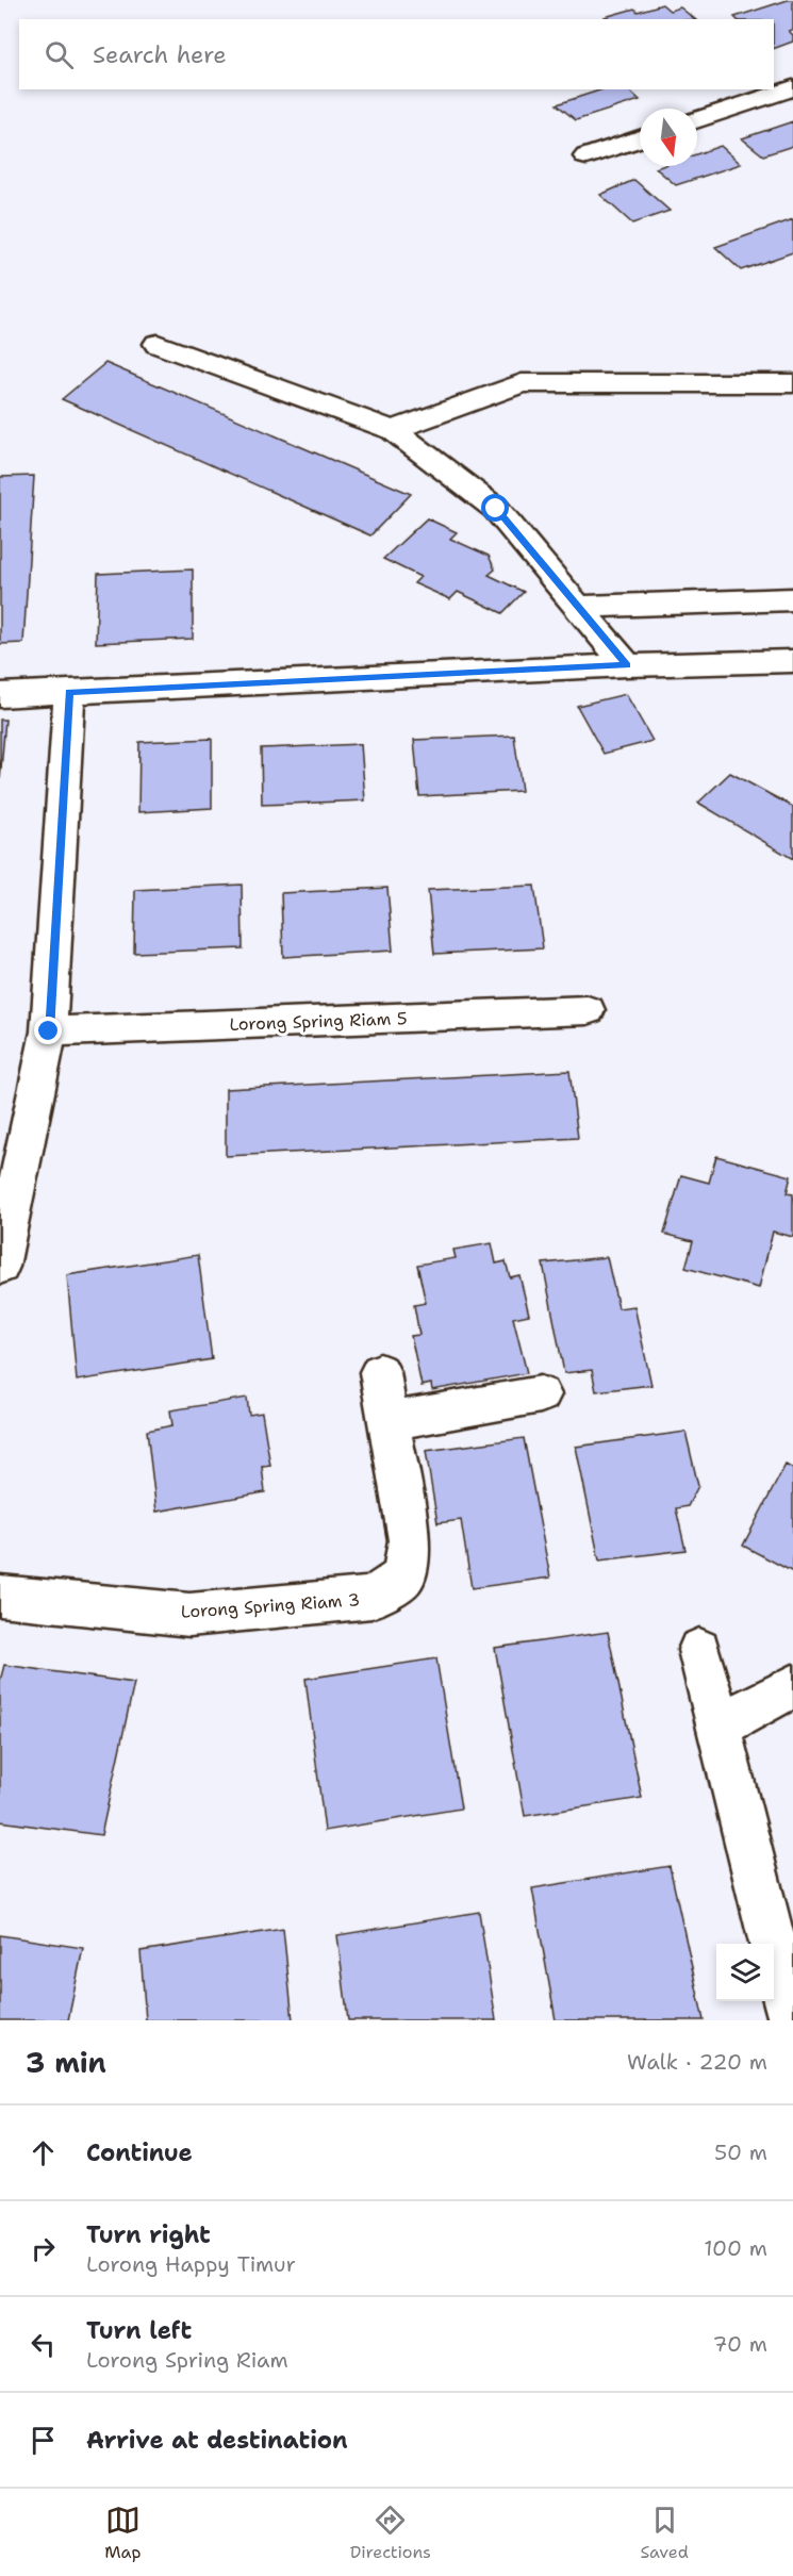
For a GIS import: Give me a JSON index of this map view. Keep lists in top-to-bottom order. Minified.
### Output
{"streets":{"street":["Lorong Spring Riam 5","Lorong Spring Riam 3"]},"north":"bottom","page":{"search":"Search here","heading":["3 min","Walk · 220 m"],"list":[["Continue","50 m"],["Turn right","Lorong Happy Timur","100 m"],["Turn left","Lorong Spring Riam","70 m"],"Arrive at destination"],"nav":["Map","Directions","Saved"]}}
